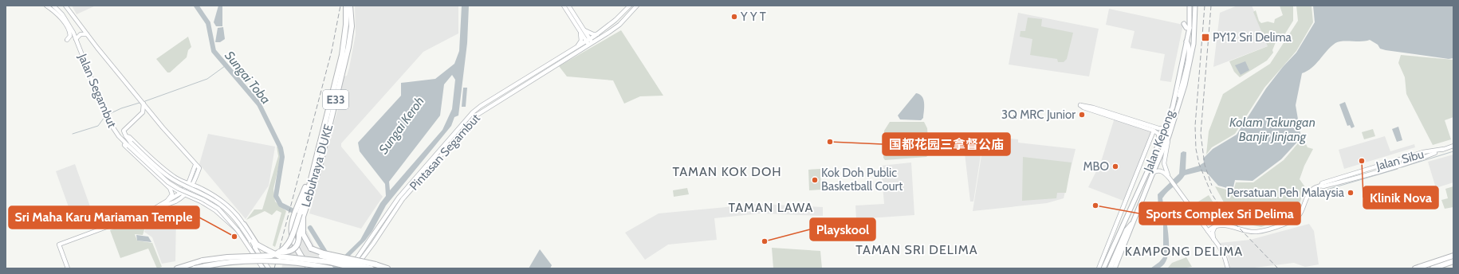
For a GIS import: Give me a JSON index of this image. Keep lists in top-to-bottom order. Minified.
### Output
{"streets":{"highway":["E33","Lebuhraya DUKE"],"main road":["Jalan Segambut","Jalan Kepong","Pintasan Segambut","Jalan Sibu"]},"crossings":[["E33","Lebuhraya DUKE"]],"districts":["TAMAN KOK DOH","TAMAN LAWA","TAMAN SRI DELIMA","KAMPONG DELIMA"],"water":["Sungai Toba","Kolam Takungan Banjir Jinjang","Sungai Keroh"],"places":{"other":["Y Y T","3Q MRC Junior","国都花园三拿督公庙","Klinik Nova","MBO","Kok Doh Public Basketball Court","Persatuan Peh Malaysia","Sports Complex Sri Delima","Sri Maha Karu Mariaman Temple","Playskool"],"transit":["PY12 Sri Delima"]}}
